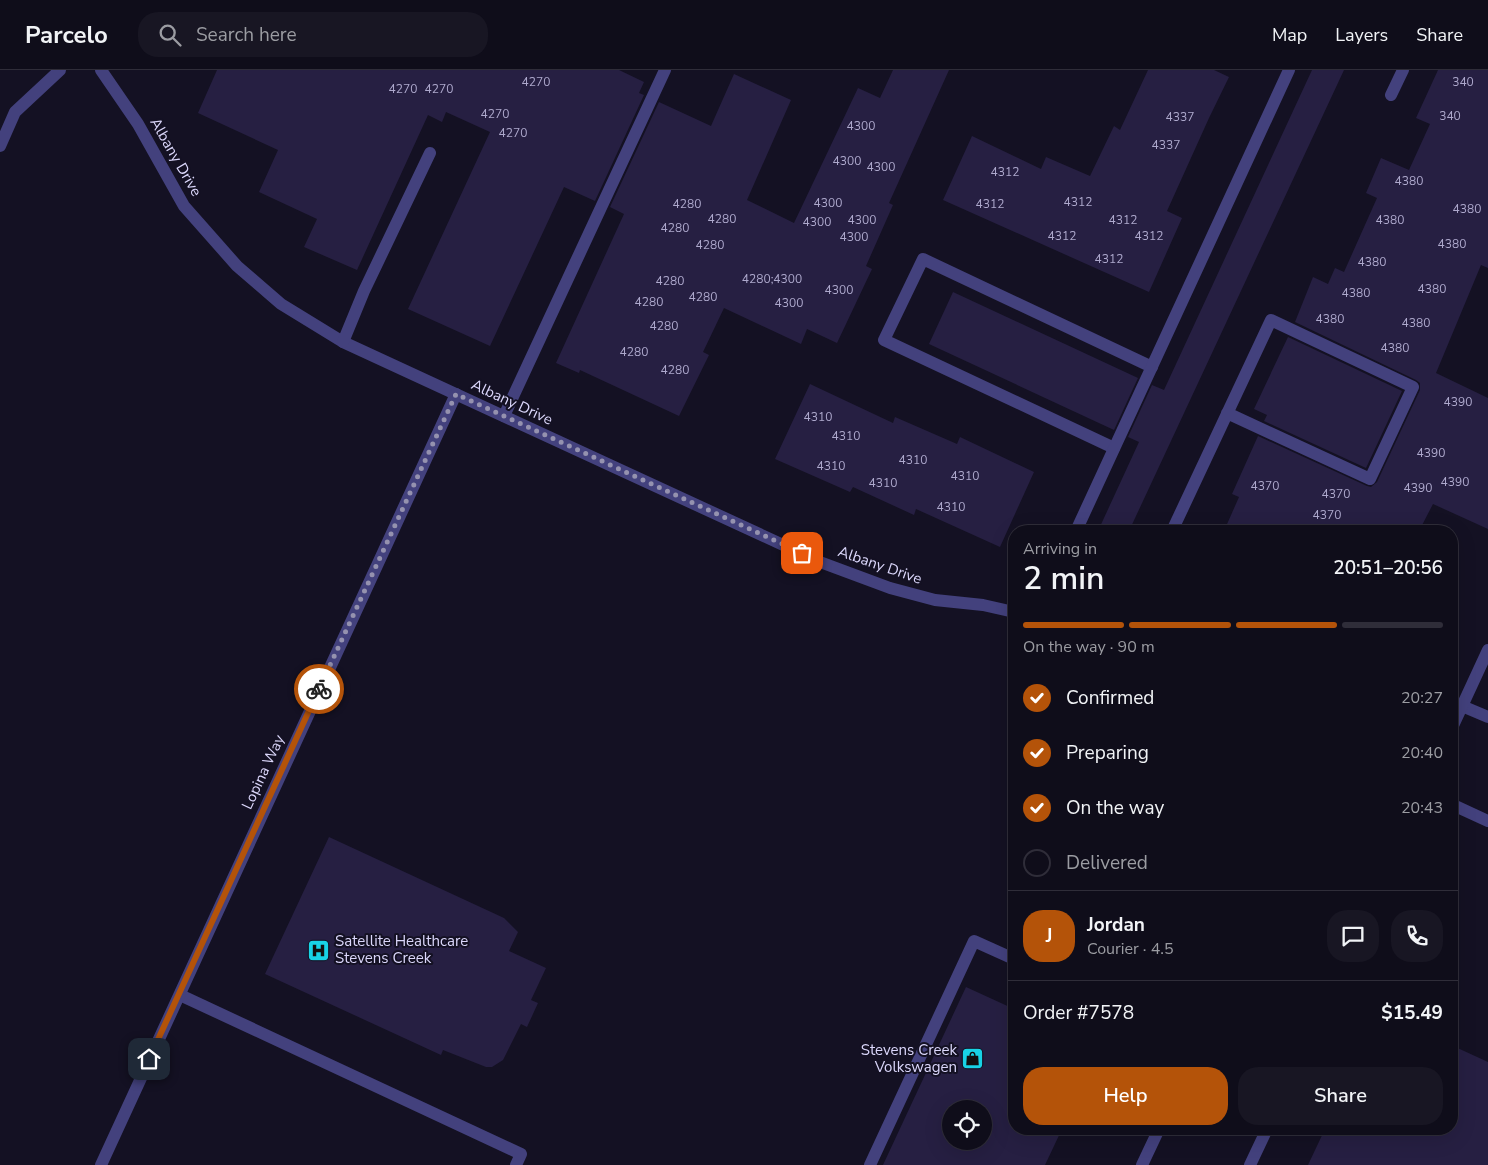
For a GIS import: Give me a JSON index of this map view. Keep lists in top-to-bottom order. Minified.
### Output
{"streets":{"street":["Albany Drive","Lopina Way"]},"crossings":[["Albany Drive","Lopina Way"]],"places":{"hospital":["Satellite Healthcare Stevens Creek"],"shop":["Stevens Creek Volkswagen"]},"house_numbers":["4270","340","4270","4270","4270","340","4337","4300","4270","4337","4300","4300","4312","4380","4312","4300","4280","4312","4380","4280","4300","4312","4380","4300","4280","4312","4312","4300","4380","4280","4312","4380","4280;4300","4280","4380","4300","4380","4280","4280","4300","4380","4380","4280","4380","4280","4280","4390","4310","4310","4390","4310","4310","4310","4390","4310","4370","4390","4370","4310","4370"],"page":{"header":"Parcelo","search":"Search here","nav":["Map","Layers","Share"],"heading":["2 min","Arriving in","20:51–20:56"],"panel":["Jordan","Courier · 4.5","Order #7578","$15.49"],"bar":"On the way · 90 m","list":[["Confirmed","20:27"],["Preparing","20:40"],["On the way","20:43"],"Delivered"],"round":"J","buttons":["Help","Share"]}}
